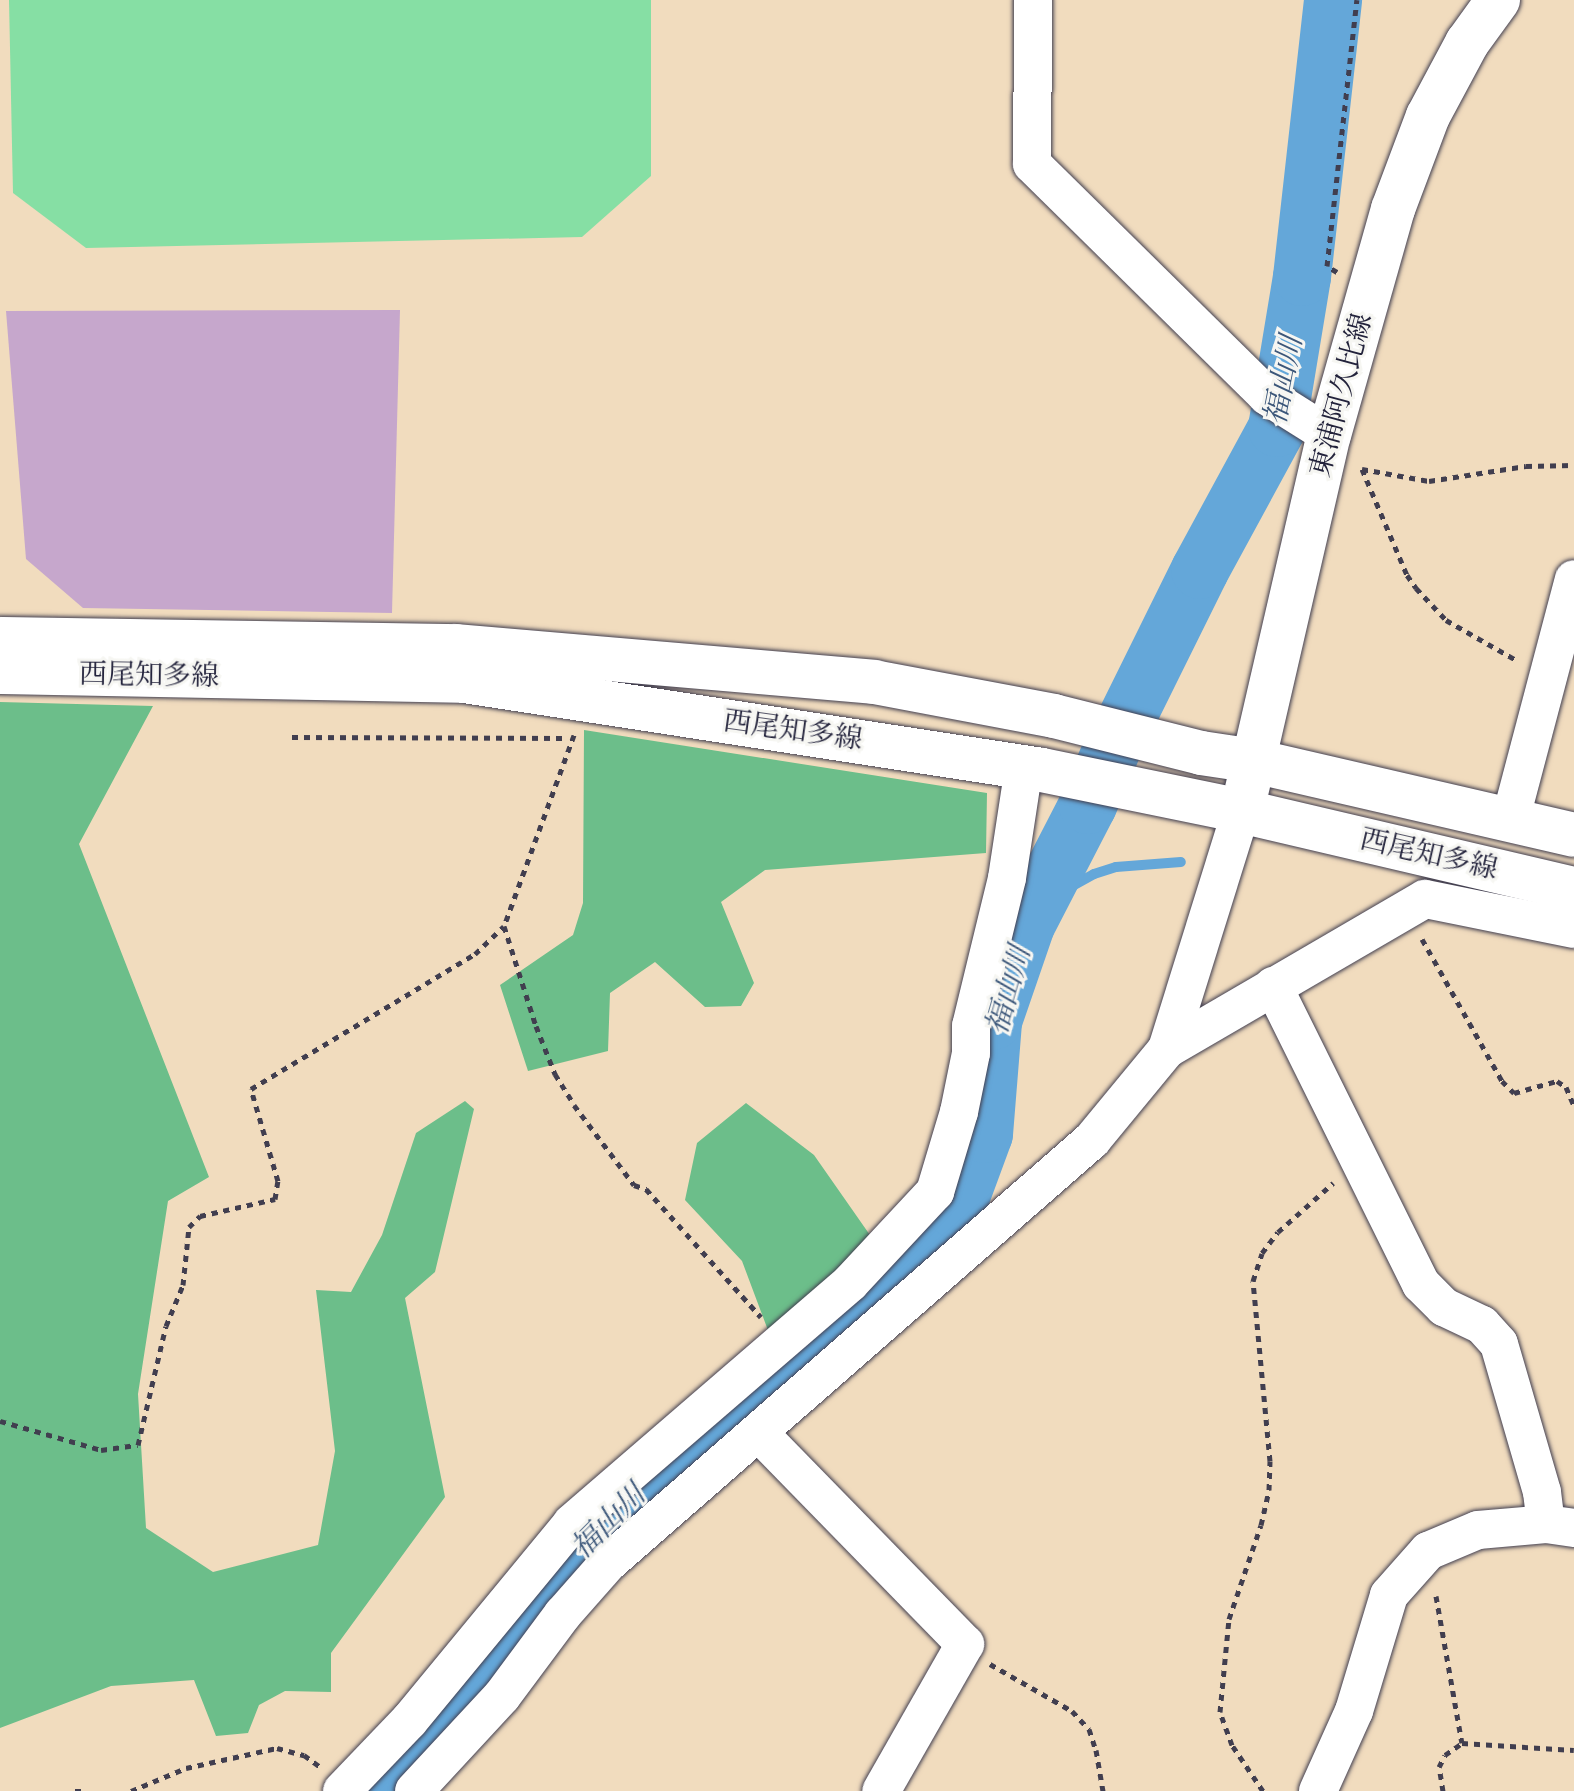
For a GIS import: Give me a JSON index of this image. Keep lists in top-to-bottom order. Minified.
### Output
{"streets":{"main road":["東浦阿久比線","西尾知多線"]},"crossings":[["東浦阿久比線","西尾知多線"]],"water":["福山川"]}
